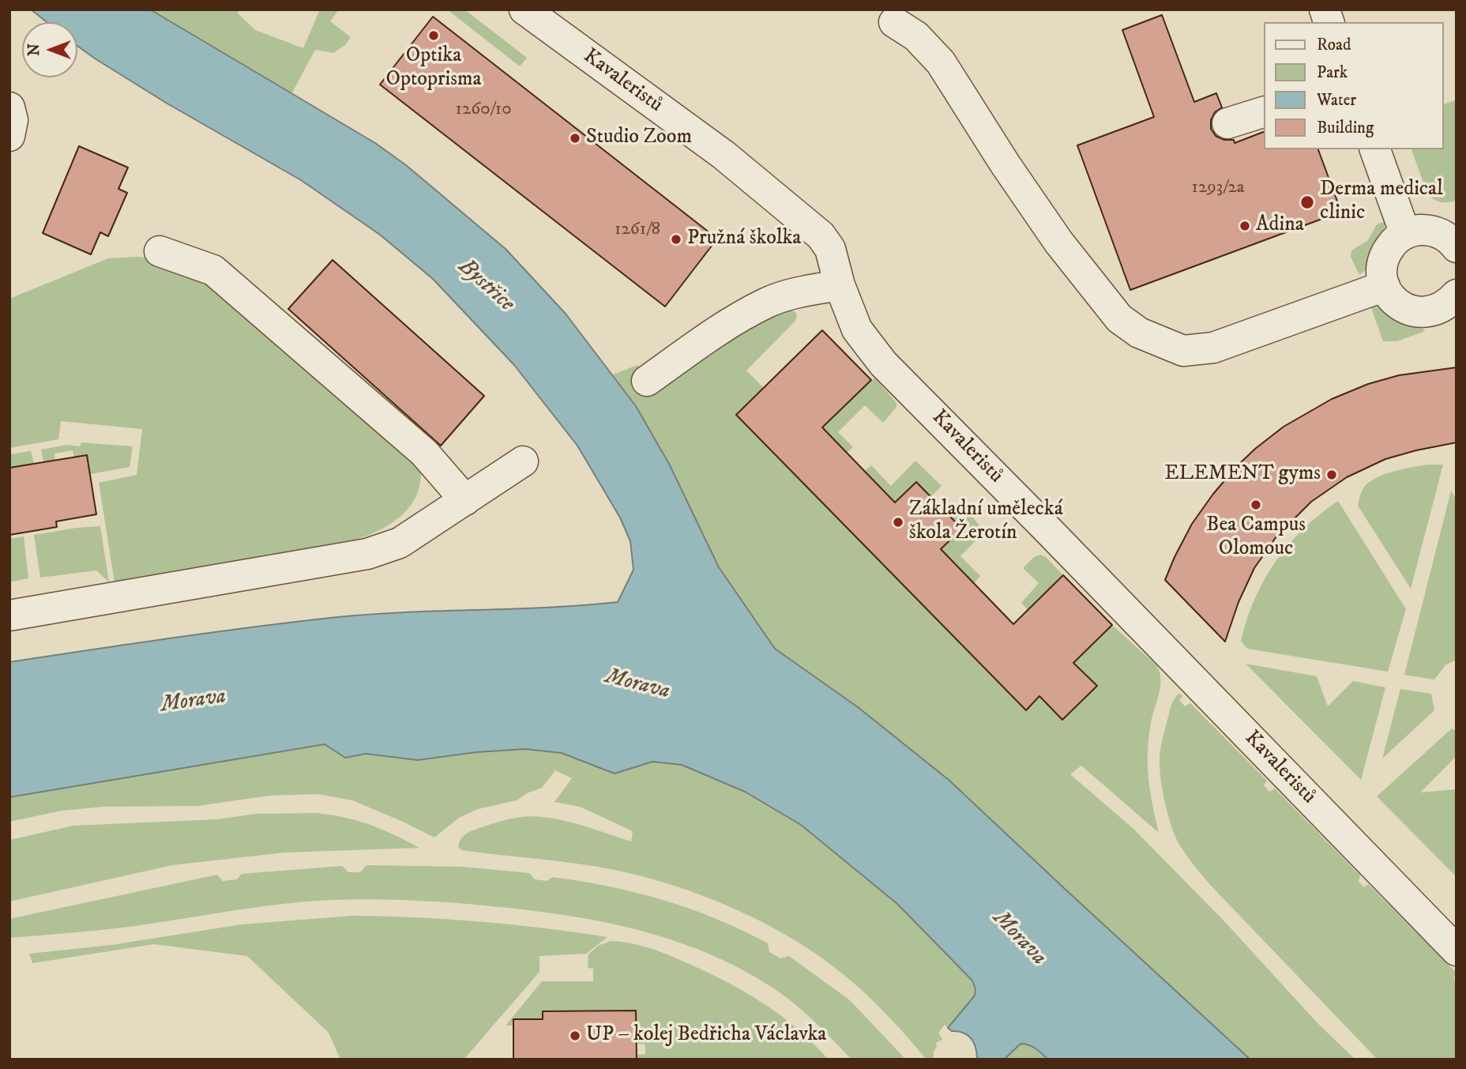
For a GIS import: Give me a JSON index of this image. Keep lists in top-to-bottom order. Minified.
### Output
{"streets":{"street":["Kavaleristů"]},"water":["Bystřice","Morava"],"places":["Optika Optoprisma","Studio Zoom","Derma medical clinic","Adina","Pružná školka","ELEMENT gyms","Bea Campus Olomouc","Základní umělecká škola Žerotín","UP – kolej Bedřicha Václavka"],"house_numbers":["1260/10","1293/2a","1261/8"],"legend":["Road","Park","Water","Building"],"north":"left"}
